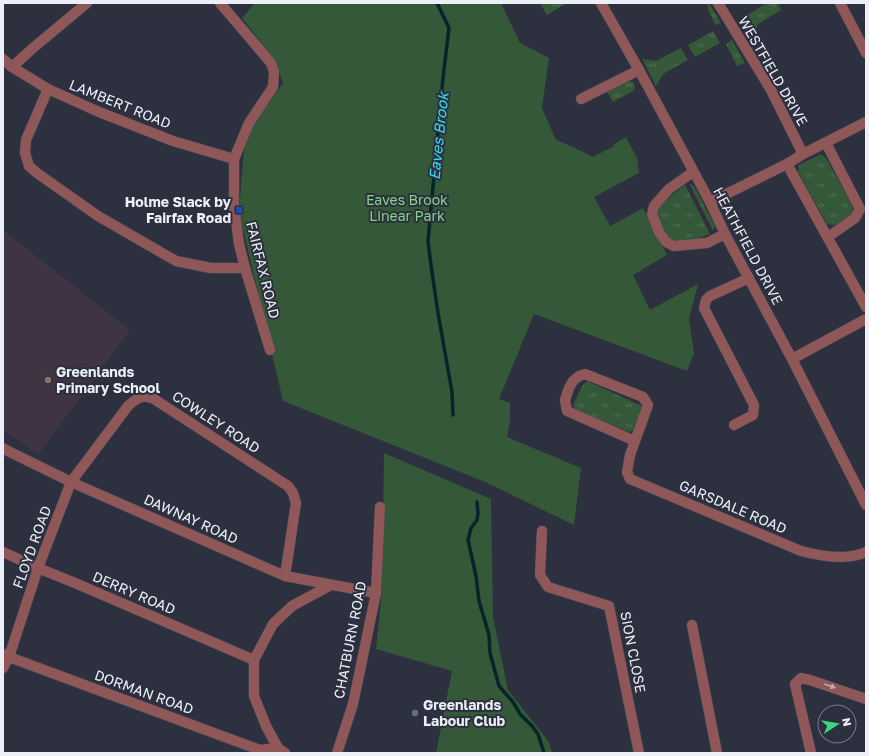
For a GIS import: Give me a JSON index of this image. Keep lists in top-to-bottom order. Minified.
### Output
{"streets":{"street":["WESTFIELD DRIVE","LAMBERT ROAD","HEATHFIELD DRIVE","FAIRFAX ROAD","COWLEY ROAD","GARSDALE ROAD","DAWNAY ROAD","FLOYD ROAD","DERRY ROAD","CHATBURN ROAD","SION CLOSE","DORMAN ROAD"]},"crossings":[["LAMBERT ROAD","FAIRFAX ROAD"],["COWLEY ROAD","DAWNAY ROAD"],["COWLEY ROAD","FLOYD ROAD"],["DAWNAY ROAD","FLOYD ROAD"],["DAWNAY ROAD","CHATBURN ROAD"],["FLOYD ROAD","DERRY ROAD"],["FLOYD ROAD","DORMAN ROAD"]],"water":["Eaves Brook"],"parks":["Eaves Brook Linear Park"],"places":{"transit":["Holme Slack by Fairfax Road"],"other":["Greenlands Primary School","Greenlands Labour Club"]},"north":"right"}
